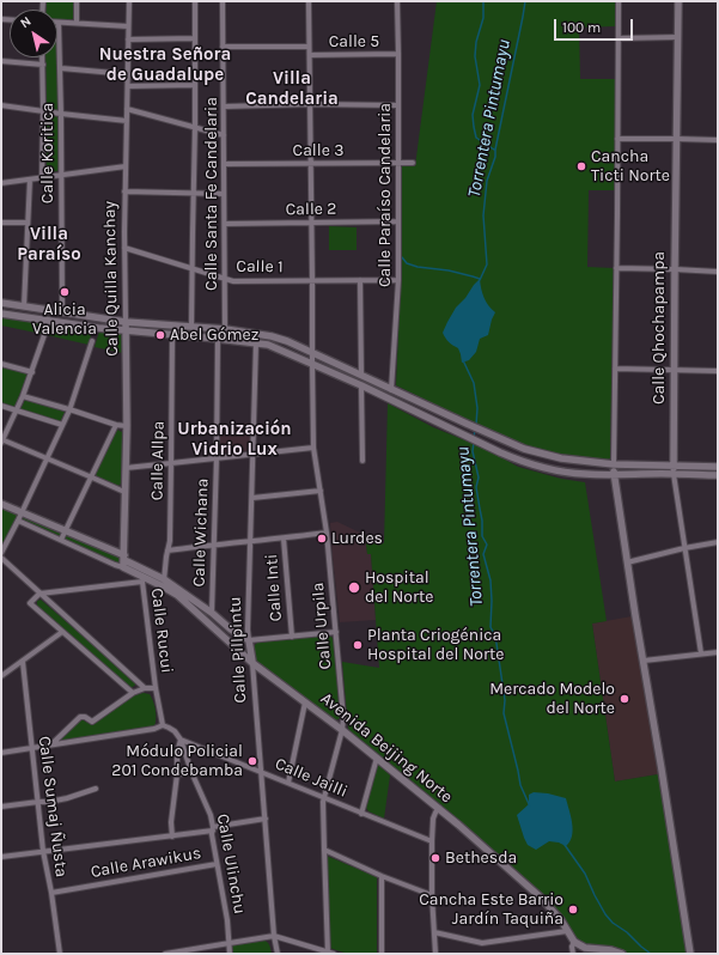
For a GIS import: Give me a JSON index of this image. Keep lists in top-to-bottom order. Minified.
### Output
{"streets":{"main road":["Calle Quilla Kanchay","Calle Qhochapampa","Calle Pillpintu","Avenida Beijing Norte"],"street":["Calle 5","Calle 3","Calle Koritica","Calle Santa Fe Candelaria","Calle Paraíso Candelaria","Calle 2","Calle 1","Calle Allpa","Calle Wichana","Calle Inti","Calle Urpila","Calle Rucui","Calle Jailli","Calle Sumaj Ñusta","Calle Arawikus","Calle Ulinchu"]},"crossings":[["Calle 5","Calle Santa Fe Candelaria"],["Calle 5","Calle Paraíso Candelaria"],["Calle 5","Calle Urpila"],["Calle 3","Calle Santa Fe Candelaria"],["Calle 3","Calle Paraíso Candelaria"],["Calle 3","Calle Urpila"],["Calle Santa Fe Candelaria","Calle 2"],["Calle Santa Fe Candelaria","Calle 1"],["Calle Paraíso Candelaria","Calle 2"],["Calle Paraíso Candelaria","Calle 1"],["Calle 2","Calle Urpila"],["Calle 1","Calle Quilla Kanchay"],["Calle 1","Calle Urpila"],["Calle Quilla Kanchay","Avenida Beijing Norte"],["Calle Allpa","Avenida Beijing Norte"],["Calle Wichana","Avenida Beijing Norte"],["Calle Urpila","Avenida Beijing Norte"],["Calle Urpila","Calle Jailli"],["Calle Rucui","Avenida Beijing Norte"],["Calle Pillpintu","Avenida Beijing Norte"],["Calle Pillpintu","Calle Jailli"],["Calle Jailli","Calle Ulinchu"],["Calle Sumaj Ñusta","Calle Arawikus"],["Calle Arawikus","Calle Ulinchu"]],"districts":["Nuestra Señora de Guadalupe","Villa Candelaria","Villa Paraíso","Urbanización Vidrio Lux"],"water":["Torrentera Pintumayu"],"places":["Cancha Ticti Norte","Alicia Valencia","Abel Gómez","Lurdes","Hospital del Norte","Planta Criogénica Hospital del Norte","Mercado Modelo del Norte","Módulo Policial 201 Condebamba","Bethesda","Cancha Este Barrio Jardín Taquiña"],"scale_bar":"100 m","north":"top left"}
